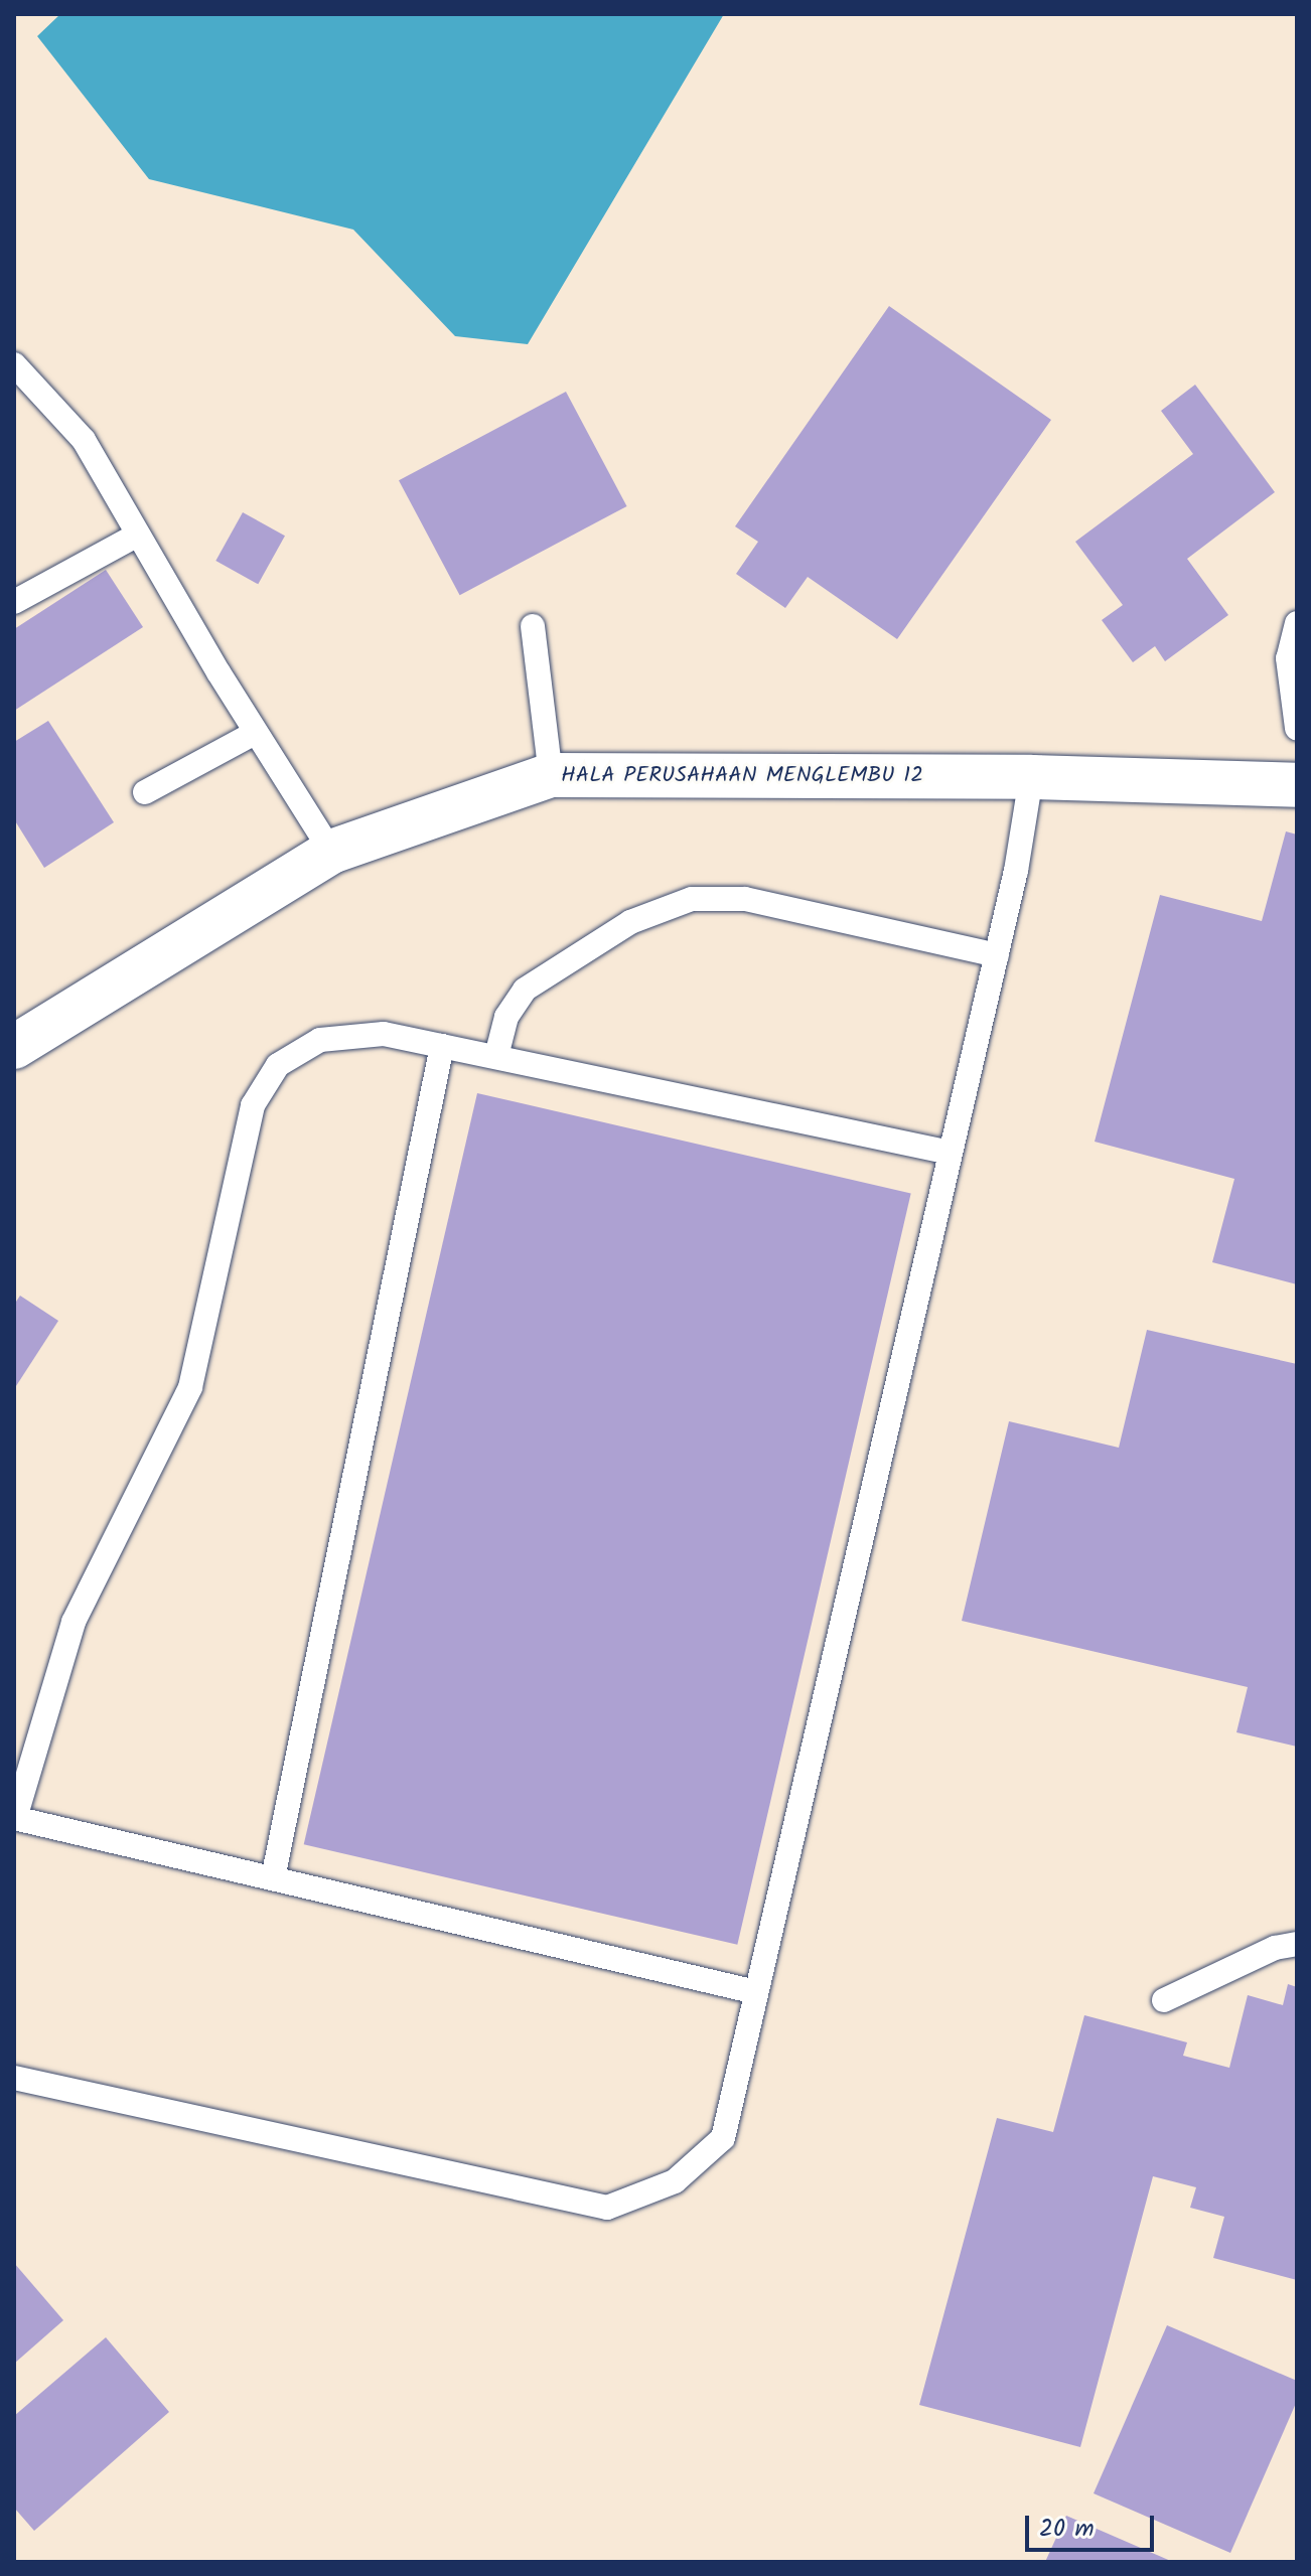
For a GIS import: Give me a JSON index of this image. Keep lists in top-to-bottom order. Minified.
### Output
{"streets":{"street":["HALA PERUSAHAAN MENGLEMBU 12"]},"scale_bar":"20 m"}
